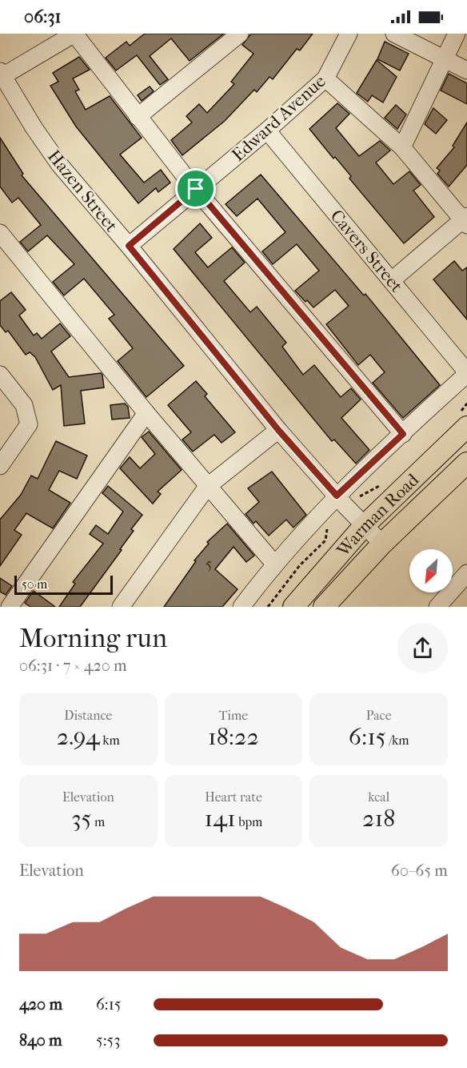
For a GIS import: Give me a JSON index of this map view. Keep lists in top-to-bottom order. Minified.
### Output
{"streets":{"main road":["Warman Road"],"street":["Edward Avenue","Hazen Street","Cavers Street"]},"crossings":[["Edward Avenue","Hazen Street"],["Edward Avenue","Cavers Street"],["Hazen Street","Warman Road"]],"house_numbers":["5"],"scale_bar":"50 m","north":"bottom left","page":{"status":"06:31","scale":"50 m","heading":["Morning run","06:31 · 7 × 420 m"],"stats":[["Distance","2.94 km"],["Time","18:22"],["Pace","6:15 /km"],["Elevation","35 m"],["Heart rate","141 bpm"],["kcal","218"]],"chart":["Elevation","60–65 m"],"list":[{"name":"420 m","note":"6:15"},{"name":"840 m","note":"5:53"}]}}
